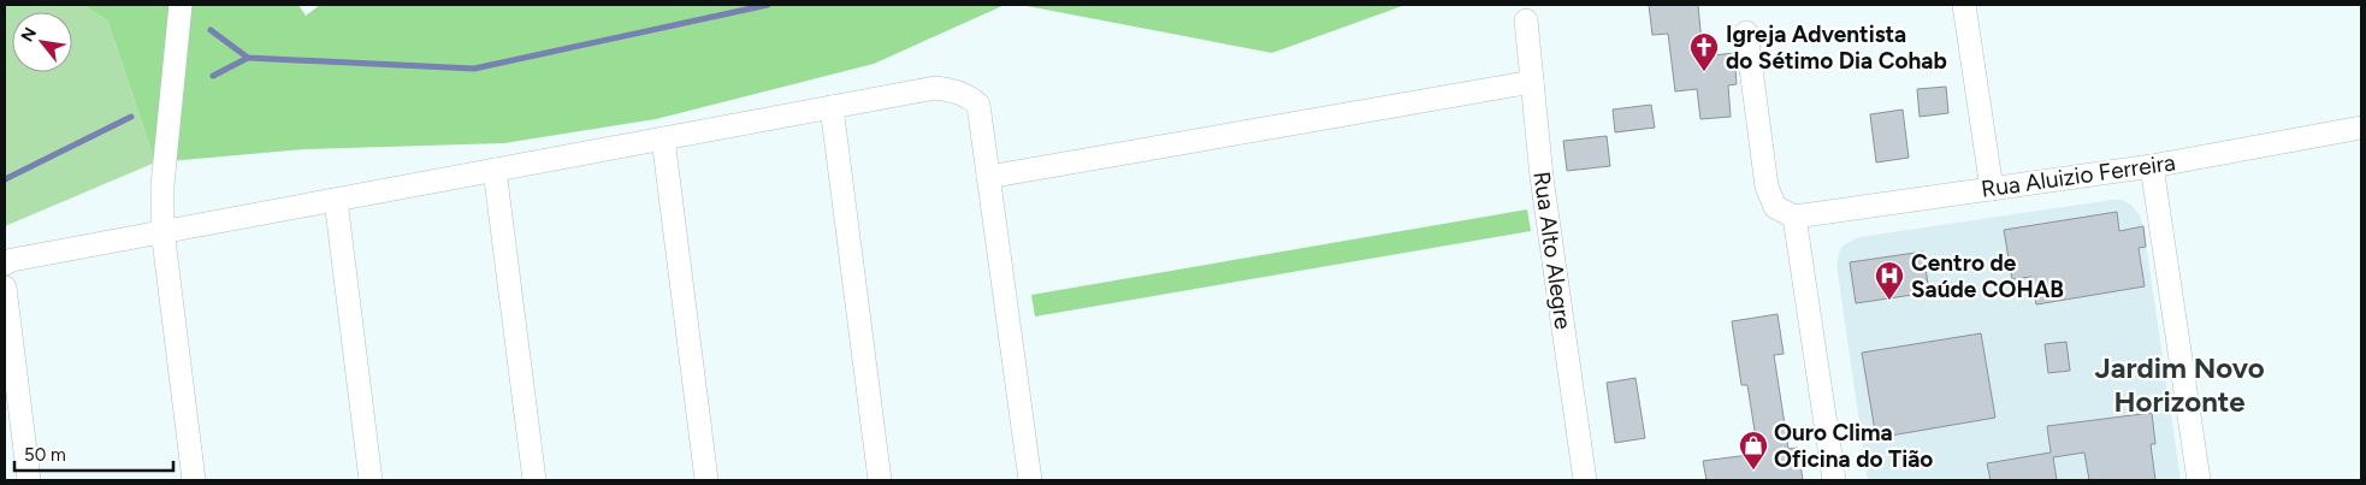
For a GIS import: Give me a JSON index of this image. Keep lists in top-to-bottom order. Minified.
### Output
{"streets":{"street":["Rua Aluizio Ferreira","Rua Alto Alegre"]},"districts":["Jardim Novo Horizonte"],"places":{"church":["Igreja Adventista do Sétimo Dia Cohab"],"hospital":["Centro de Saúde COHAB"],"shop":["Ouro Clima Oficina do Tião"]},"scale_bar":"50 m","north":"top left"}
